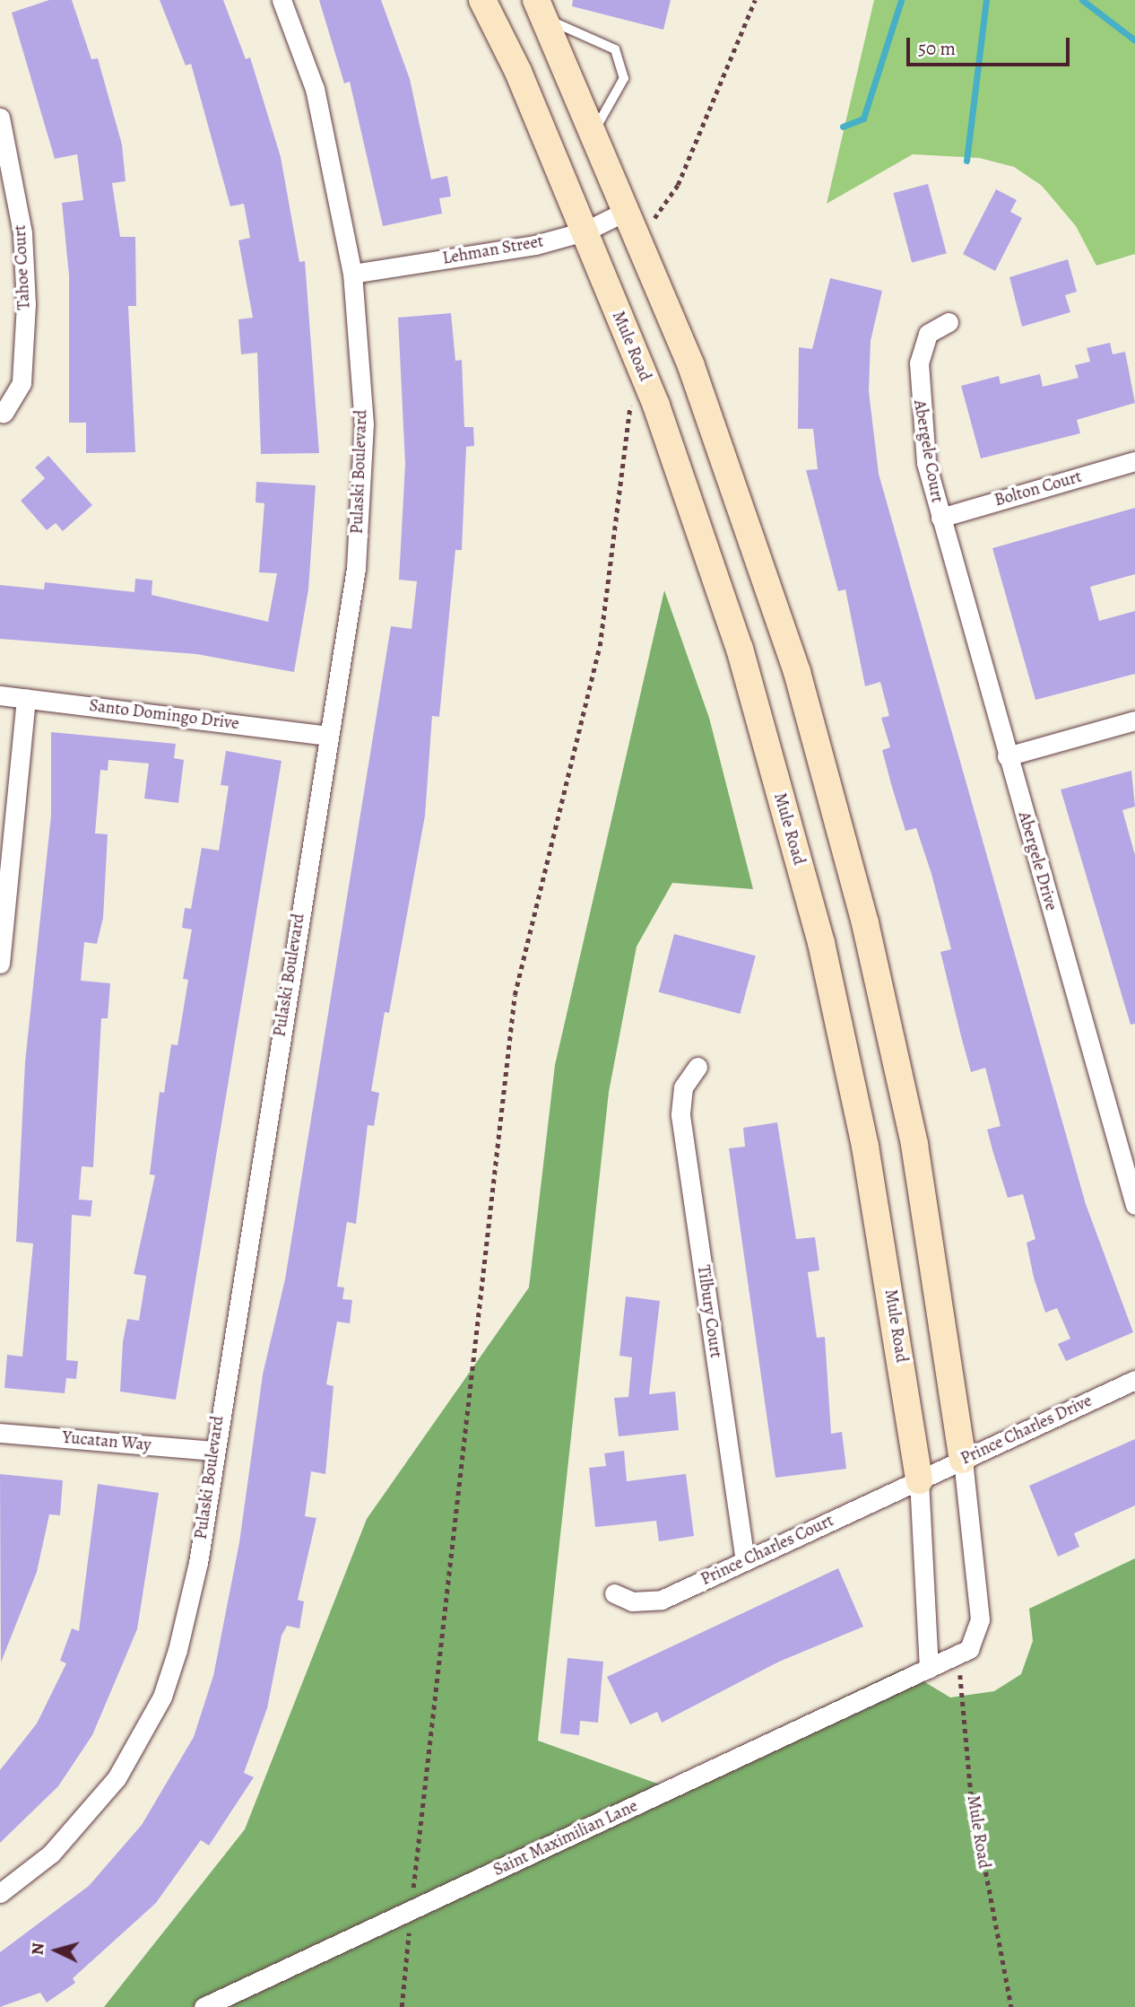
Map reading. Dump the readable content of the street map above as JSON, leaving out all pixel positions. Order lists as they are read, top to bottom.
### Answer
{
  "streets": {
    "main road": ["Mule Road"],
    "street": [
      "Lehman Street",
      "Tahoe Court",
      "Abergele Court",
      "Pulaski Boulevard",
      "Bolton Court",
      "Santo Domingo Drive",
      "Abergele Drive",
      "Tilbury Court",
      "Prince Charles Drive",
      "Yucatan Way",
      "Prince Charles Court",
      "Saint Maximilian Lane"
    ]
  },
  "crossings": [
    ["Lehman Street", "Mule Road"],
    ["Lehman Street", "Pulaski Boulevard"],
    ["Mule Road", "Prince Charles Drive"],
    ["Mule Road", "Prince Charles Court"],
    ["Mule Road", "Saint Maximilian Lane"],
    ["Abergele Court", "Bolton Court"],
    ["Abergele Court", "Abergele Drive"],
    ["Pulaski Boulevard", "Santo Domingo Drive"],
    ["Pulaski Boulevard", "Yucatan Way"],
    ["Bolton Court", "Abergele Drive"],
    ["Tilbury Court", "Prince Charles Court"],
    ["Prince Charles Drive", "Prince Charles Court"]
  ],
  "scale_bar": "50 m",
  "north": "left"
}
